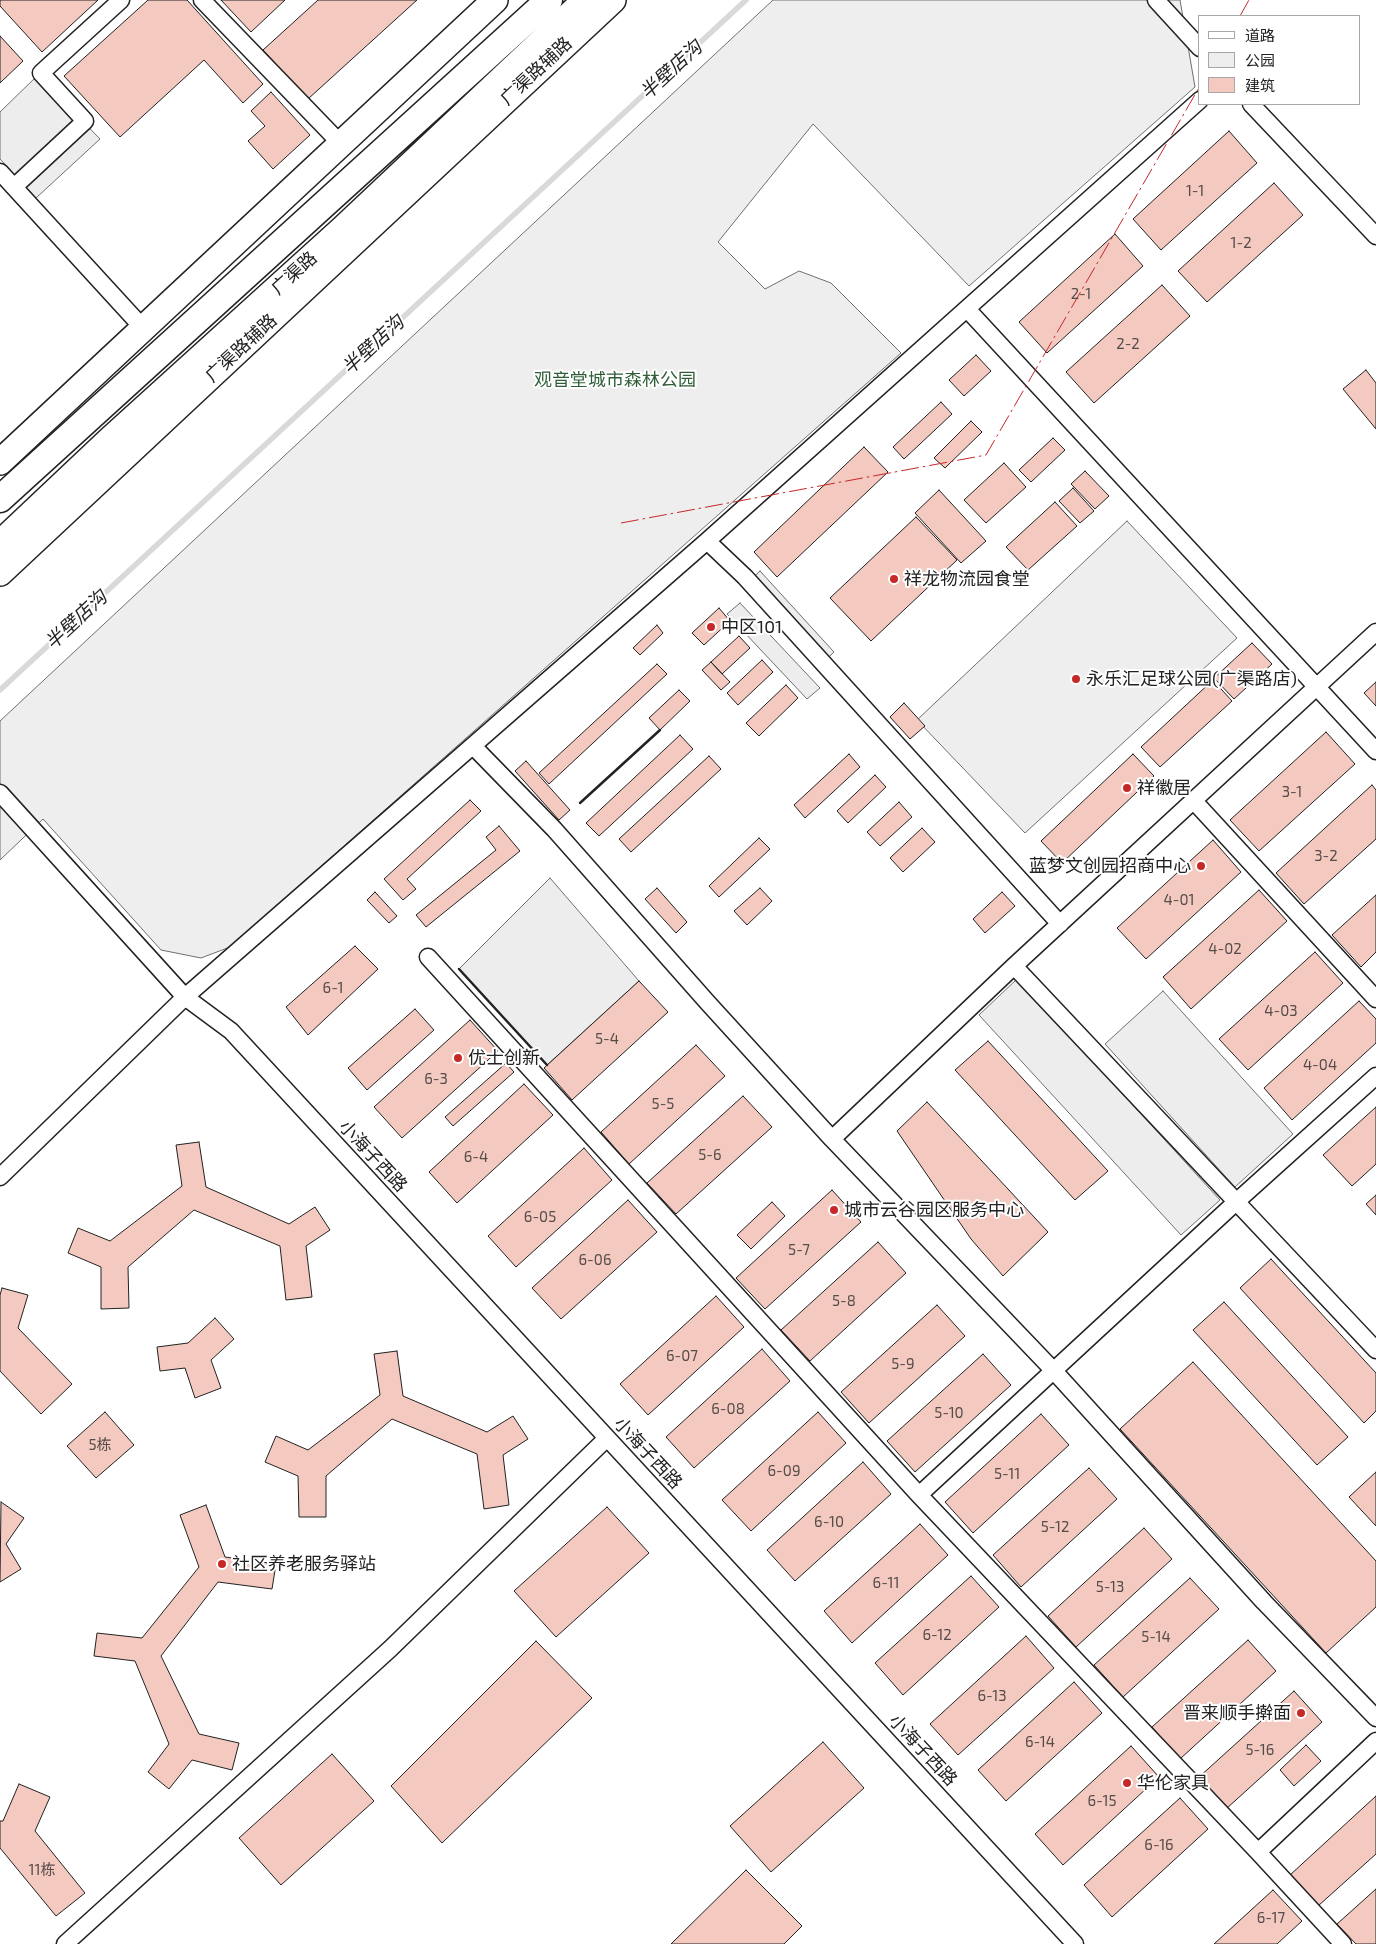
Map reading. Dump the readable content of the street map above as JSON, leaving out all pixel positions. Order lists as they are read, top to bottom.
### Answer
{
  "streets": {
    "highway": ["广渠路"],
    "main road": ["广渠路辅路"],
    "street": ["小海子西路"]
  },
  "water": ["半壁店沟"],
  "parks": ["观音堂城市森林公园"],
  "places": [
    "祥龙物流园食堂",
    "中区101",
    "永乐汇足球公园(广渠路店)",
    "祥徽居",
    "蓝梦文创园招商中心",
    "优士创新",
    "城市云谷园区服务中心",
    "社区养老服务驿站",
    "晋来顺手擀面",
    "华伦家具"
  ],
  "house_numbers": [
    "1-1",
    "1-2",
    "2-1",
    "2-2",
    "3-1",
    "3-2",
    "4-01",
    "4-02",
    "6-1",
    "4-03",
    "5-4",
    "4-04",
    "6-3",
    "5-5",
    "5-6",
    "6-4",
    "6-05",
    "5-7",
    "6-06",
    "5-8",
    "6-07",
    "5-9",
    "6-08",
    "5-10",
    "5栋",
    "6-09",
    "5-11",
    "6-10",
    "5-12",
    "6-11",
    "5-13",
    "6-12",
    "5-14",
    "6-13",
    "6-14",
    "5-16",
    "6-15",
    "6-16",
    "11栋",
    "6-17"
  ],
  "legend": ["道路", "公园", "建筑"]
}
